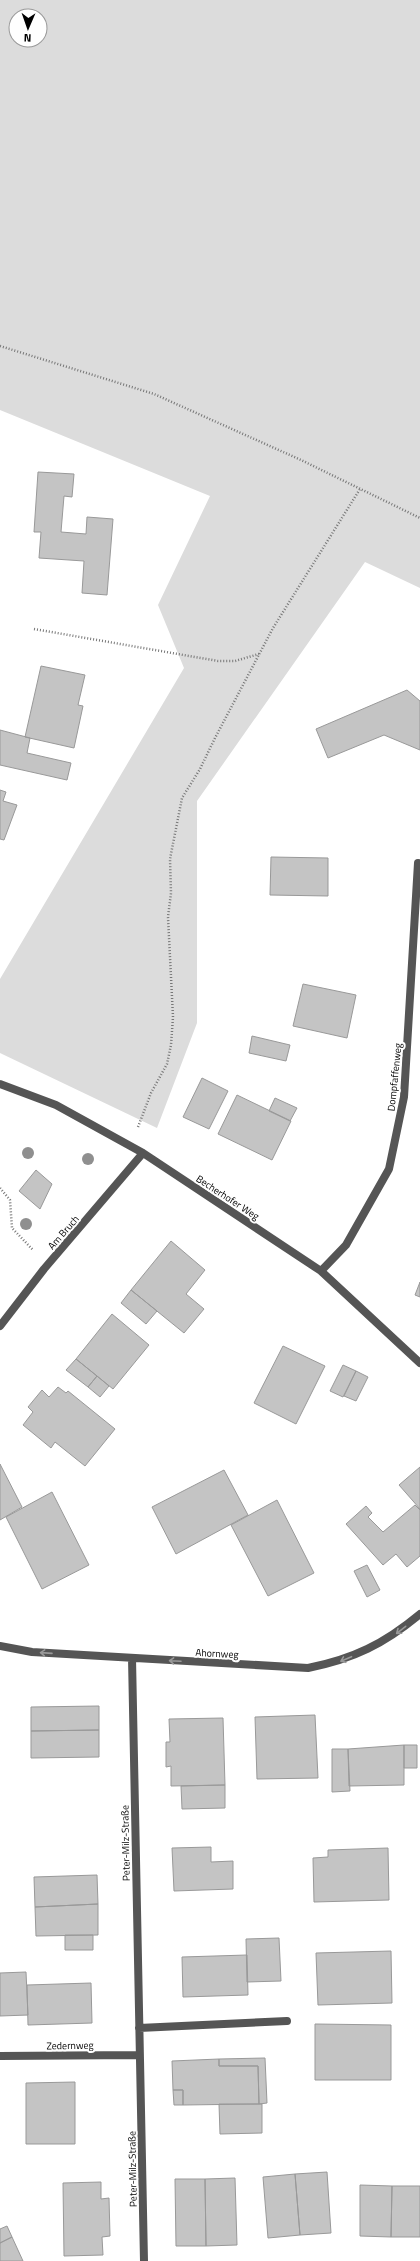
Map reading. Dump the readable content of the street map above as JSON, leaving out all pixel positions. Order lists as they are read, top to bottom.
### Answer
{
  "streets": {
    "street": [
      "Dompfaffenweg",
      "Becherhofer Weg",
      "Am Bruch",
      "Ahornweg",
      "Peter-Milz-Straße",
      "Zedernweg"
    ]
  },
  "crossings": [
    ["Dompfaffenweg", "Becherhofer Weg"],
    ["Becherhofer Weg", "Am Bruch"],
    ["Ahornweg", "Peter-Milz-Straße"],
    ["Peter-Milz-Straße", "Zedernweg"]
  ],
  "one_way": ["Ahornweg"],
  "north": "bottom"
}
